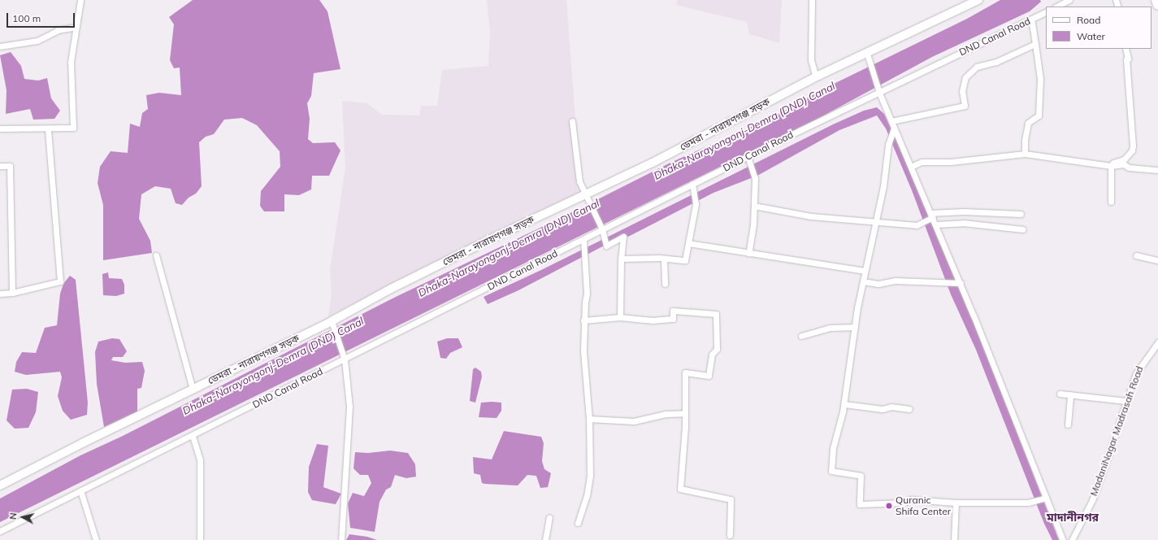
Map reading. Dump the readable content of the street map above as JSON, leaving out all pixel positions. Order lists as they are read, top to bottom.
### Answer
{
  "streets": {
    "main road": ["ডেমরা - নারায়ণগঞ্জ সড়ক"],
    "street": ["DND Canal Road", "MadaniNagar Madrasah Road"]
  },
  "districts": ["মাদানীনগর"],
  "water": ["Dhaka-Narayongonj-Demra (DND) Canal"],
  "places": ["Quranic Shifa Center"],
  "legend": ["Road", "Water"],
  "scale_bar": "100 m",
  "north": "left"
}
